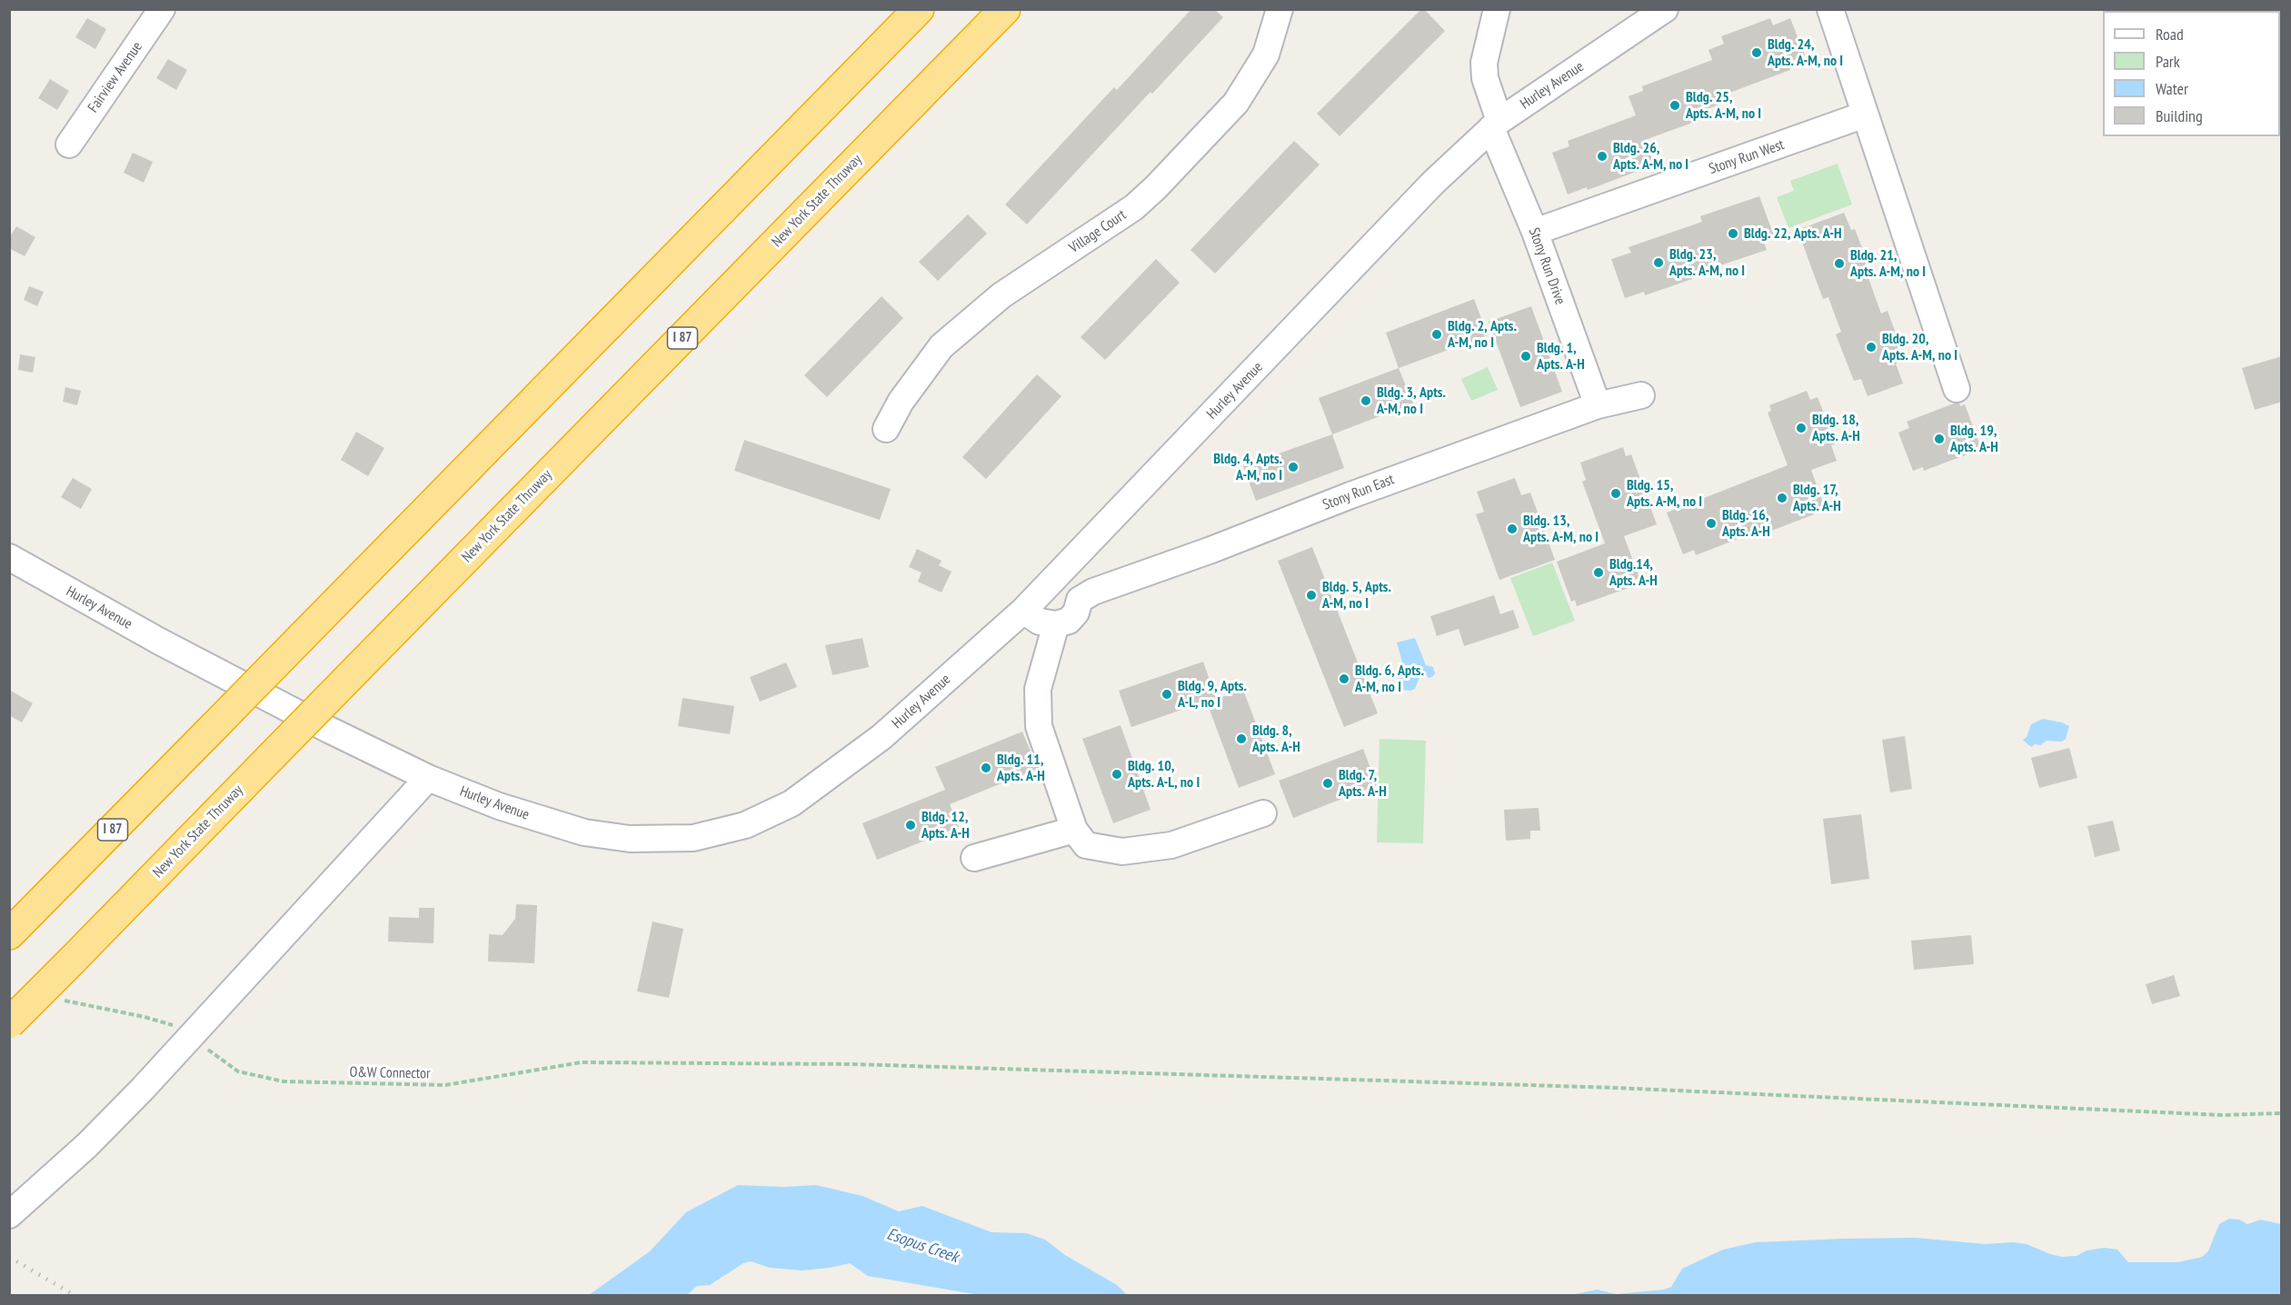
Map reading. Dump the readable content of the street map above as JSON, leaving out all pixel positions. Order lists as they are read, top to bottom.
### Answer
{
  "streets": {
    "highway": ["New York State Thruway", "I 87"],
    "street": [
      "Fairview Avenue",
      "Hurley Avenue",
      "Stony Run West",
      "Village Court",
      "Stony Run Drive",
      "Stony Run East"
    ],
    "path": ["O&W Connector"]
  },
  "crossings": [
    ["Hurley Avenue", "Stony Run Drive"],
    ["Stony Run West", "Stony Run Drive"],
    ["Stony Run Drive", "Stony Run East"]
  ],
  "water": ["Esopus Creek"],
  "places": [
    "Bldg. 24, Apts. A-M, no I",
    "Bldg. 25, Apts. A-M, no I",
    "Bldg. 26, Apts. A-M, no I",
    "Bldg. 22, Apts. A-H",
    "Bldg. 23, Apts. A-M, no I",
    "Bldg. 21, Apts. A-M, no I",
    "Bldg. 2, Apts. A-M, no I",
    "Bldg. 20, Apts. A-M, no I",
    "Bldg. 1, Apts. A-H",
    "Bldg. 3, Apts. A-M, no I",
    "Bldg. 18, Apts. A-H",
    "Bldg. 19, Apts. A-H",
    "Bldg. 4, Apts. A-M, no I",
    "Bldg. 15, Apts. A-M, no I",
    "Bldg. 17, Apts. A-H",
    "Bldg. 16, Apts. A-H",
    "Bldg. 13, Apts. A-M, no I",
    "Bldg.14, Apts. A-H",
    "Bldg. 5, Apts. A-M, no I",
    "Bldg. 6, Apts. A-M, no I",
    "Bldg. 9, Apts. A-L, no I",
    "Bldg. 8, Apts. A-H",
    "Bldg. 11, Apts. A-H",
    "Bldg. 10, Apts. A-L, no I",
    "Bldg. 7, Apts. A-H",
    "Bldg. 12, Apts. A-H"
  ],
  "legend": [
    "Road",
    "Park",
    "Water",
    "Building"
  ]
}
